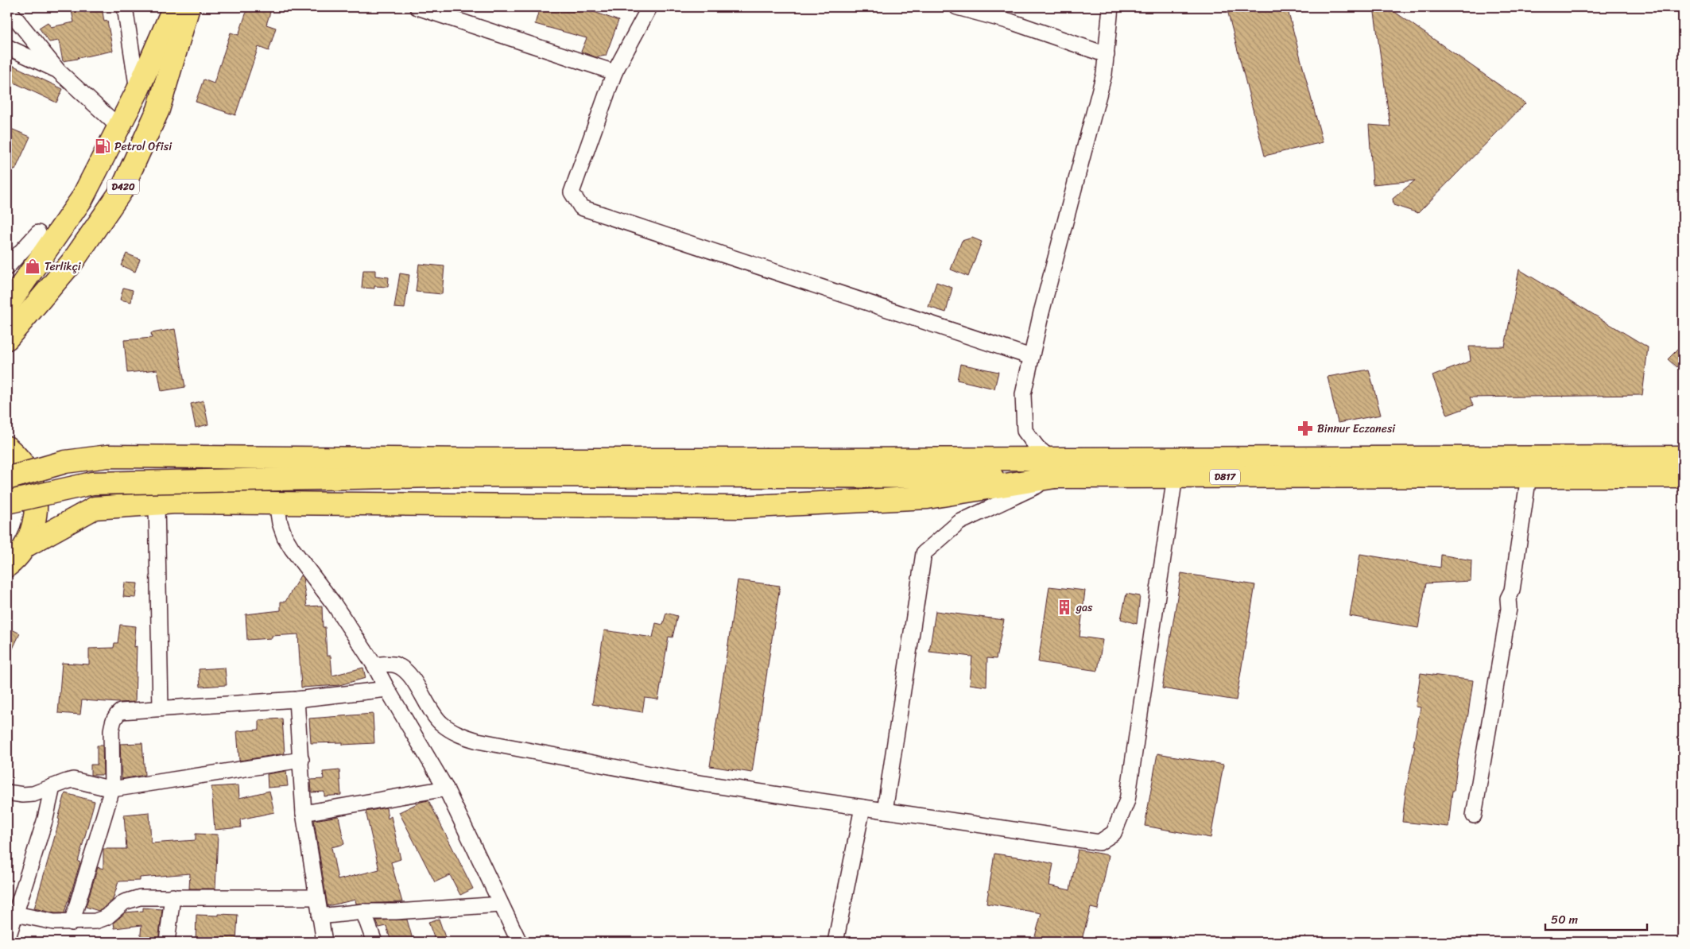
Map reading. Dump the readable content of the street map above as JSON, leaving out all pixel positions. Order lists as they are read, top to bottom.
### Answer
{
  "streets": {
    "main road": ["D420", "D817"]
  },
  "places": {
    "fuel station": ["Petrol Ofisi"],
    "shop": ["Terlikçi"],
    "pharmacy": ["Binnur Eczanesi"],
    "building": ["gas"]
  },
  "scale_bar": "50 m"
}
